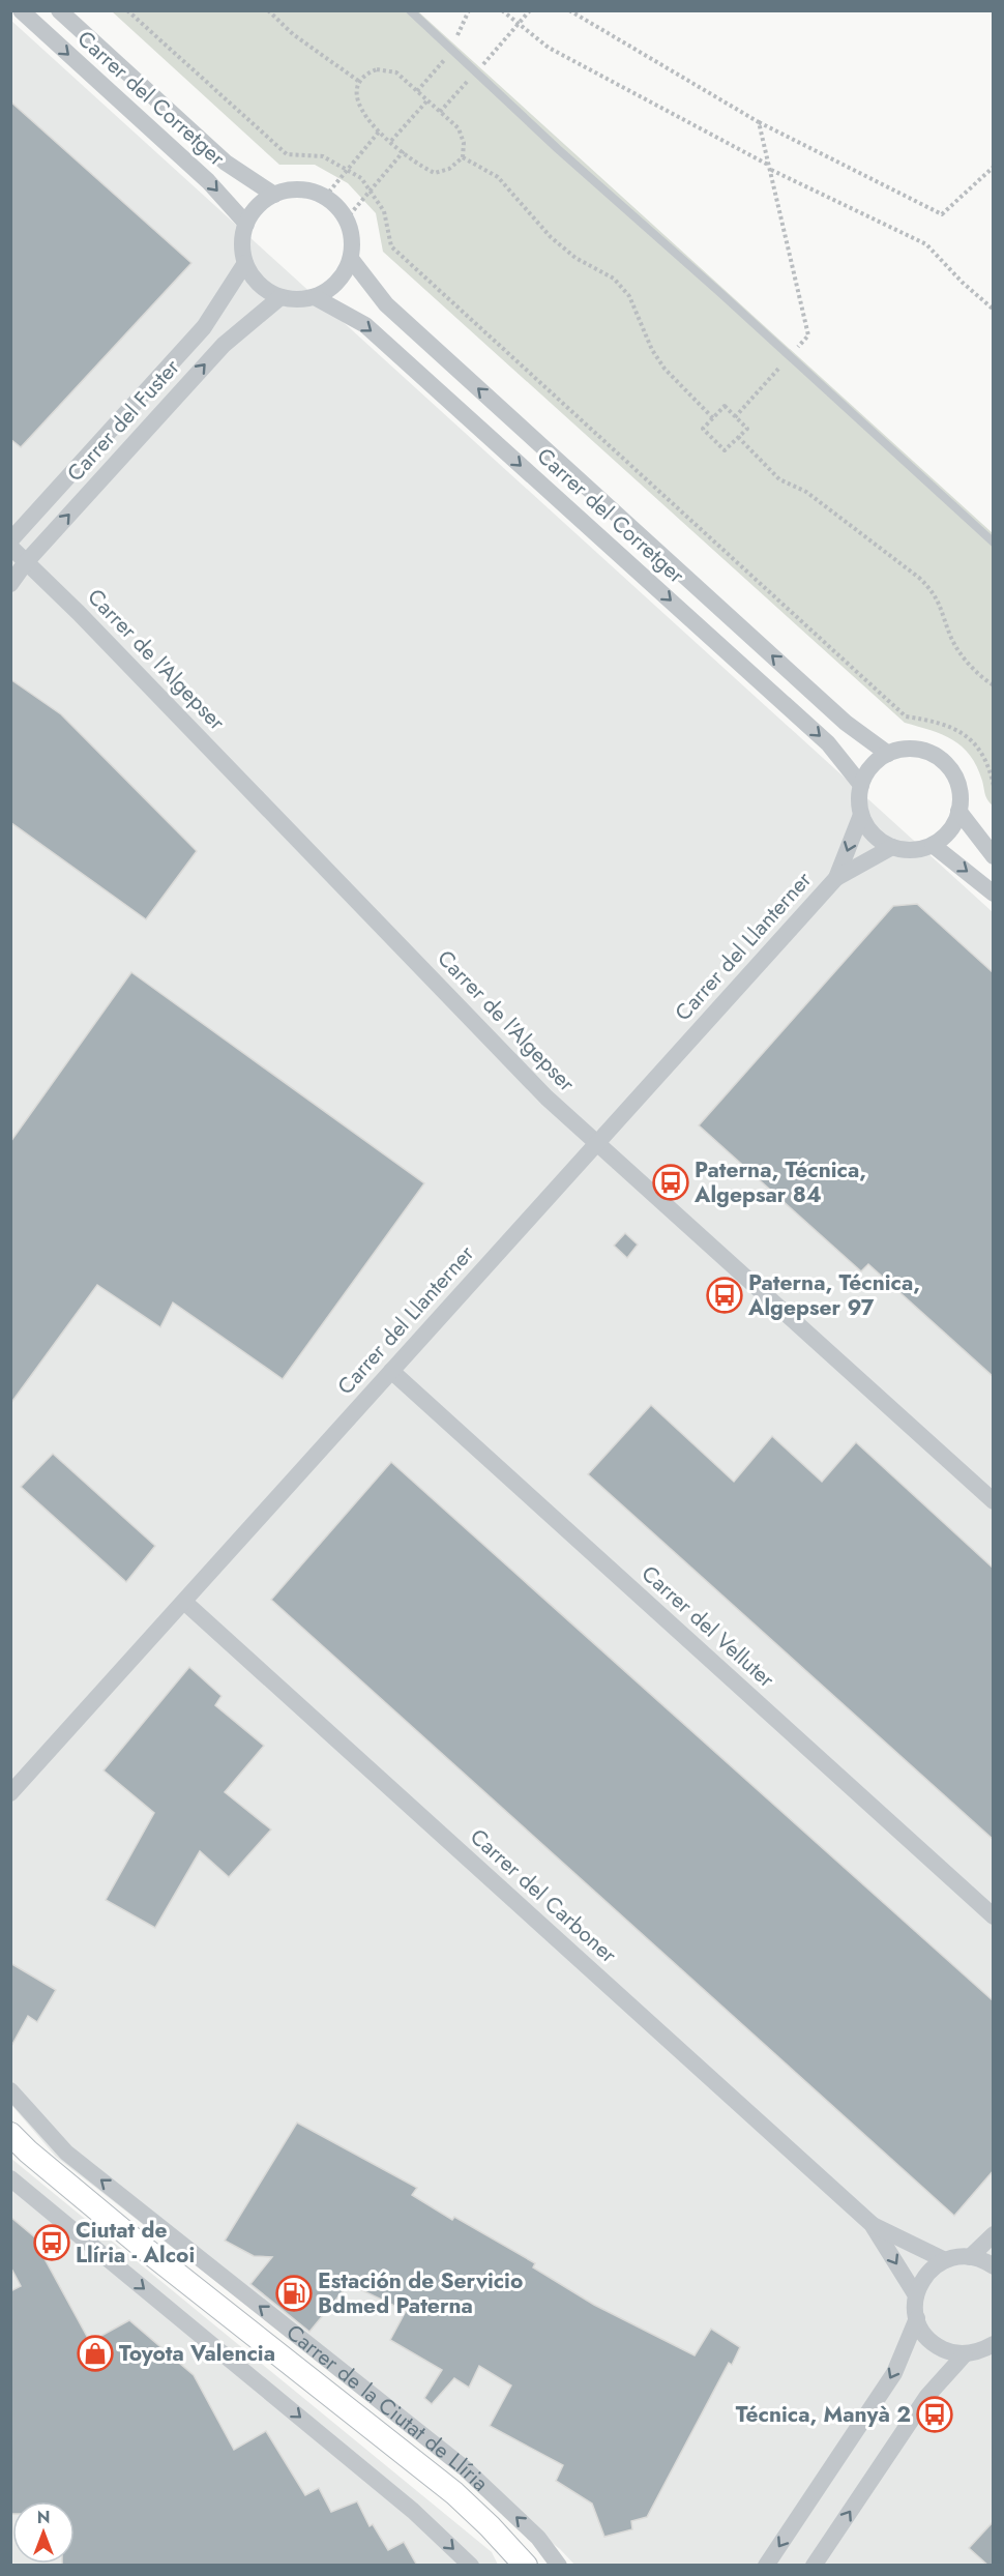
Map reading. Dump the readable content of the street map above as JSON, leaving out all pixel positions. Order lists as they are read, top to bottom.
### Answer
{
  "streets": {
    "street": [
      "Carrer del Corretger",
      "Carrer del Fuster",
      "Carrer de l'Algepser",
      "Carrer del Llanterner",
      "Carrer del Velluter",
      "Carrer del Carboner",
      "Carrer de la Ciutat de Llíria"
    ]
  },
  "crossings": [
    ["Carrer del Corretger", "Carrer del Fuster"],
    ["Carrer del Corretger", "Carrer del Llanterner"],
    ["Carrer del Fuster", "Carrer de l'Algepser"],
    ["Carrer de l'Algepser", "Carrer del Llanterner"],
    ["Carrer del Llanterner", "Carrer del Velluter"],
    ["Carrer del Llanterner", "Carrer del Carboner"]
  ],
  "places": {
    "bus stop": [
      "Paterna, Técnica, Algepsar 84",
      "Paterna, Técnica, Algepser 97",
      "Ciutat de Llíria - Alcoi",
      "Técnica, Manyà 2"
    ],
    "fuel station": ["Estación de Servicio Bdmed Paterna"],
    "shop": ["Toyota Valencia"]
  },
  "north": "top"
}
